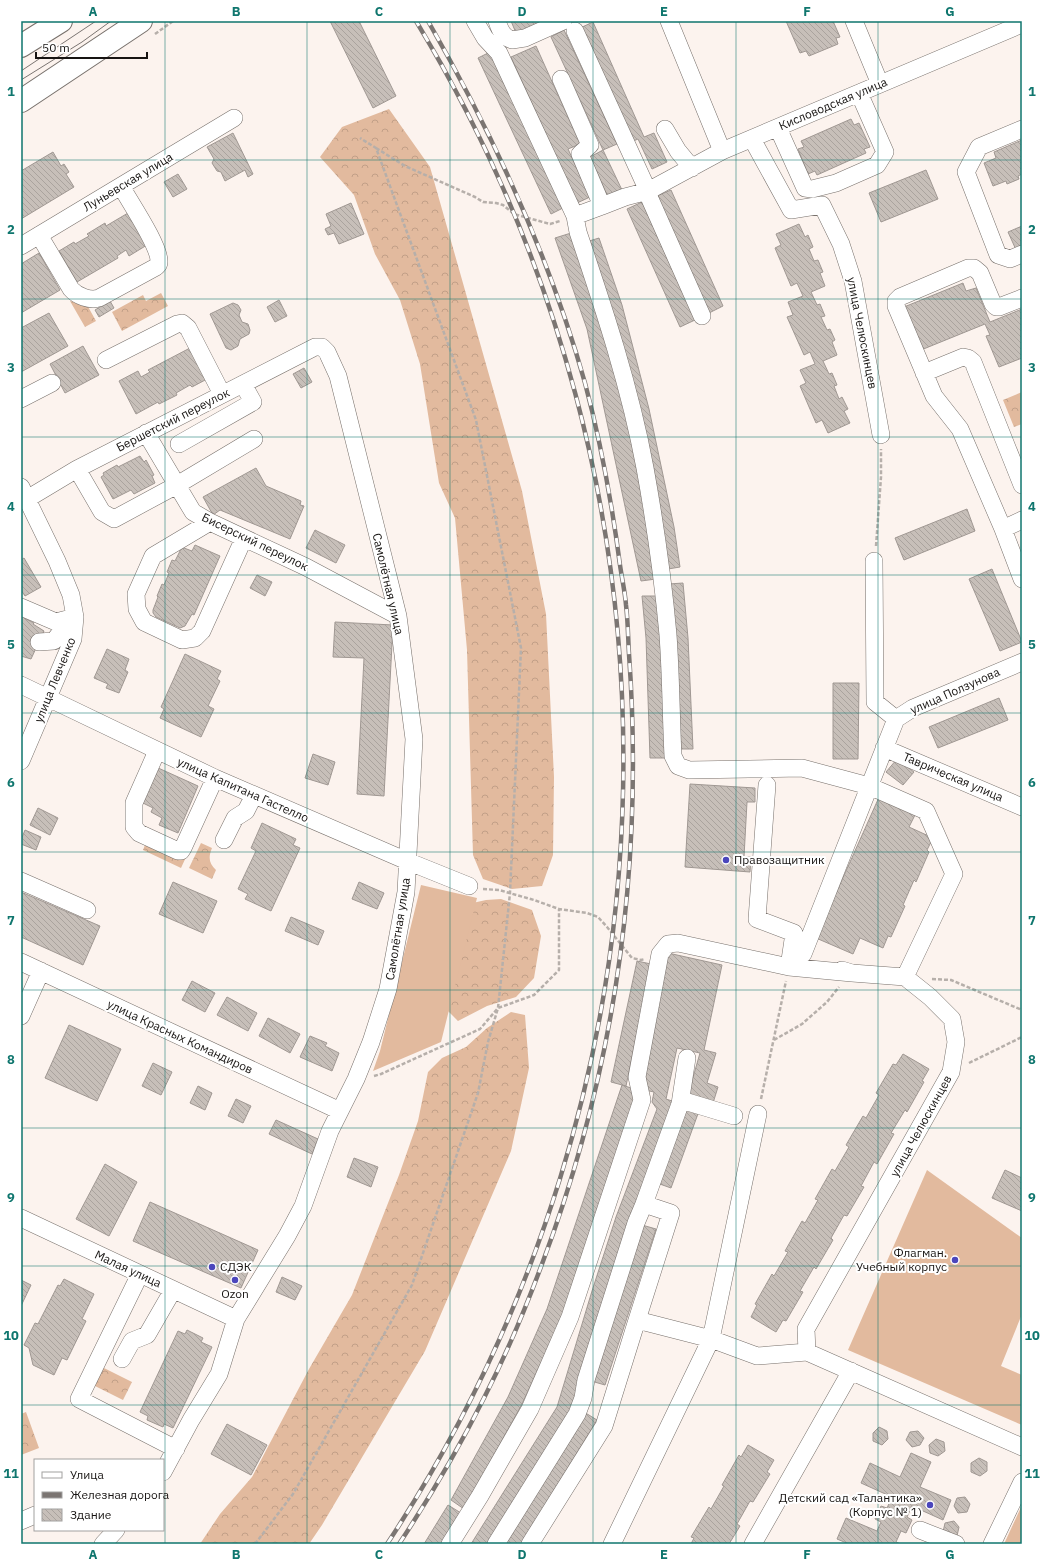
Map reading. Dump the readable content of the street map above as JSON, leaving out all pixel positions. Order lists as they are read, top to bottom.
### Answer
{
  "streets": {
    "street": [
      "Кисловодская улица",
      "Луньевская улица",
      "улица Челюскинцев",
      "Бершетский переулок",
      "Бисерский переулок",
      "Самолётная улица",
      "улица Левченко",
      "улица Ползунова",
      "Таврическая улица",
      "улица Капитана Гастелло",
      "улица Красных Командиров",
      "Малая улица"
    ]
  },
  "crossings": [
    ["Кисловодская улица", "улица Челюскинцев"],
    ["Бершетский переулок", "Бисерский переулок"],
    ["Бершетский переулок", "Самолётная улица"],
    ["Бершетский переулок", "улица Левченко"],
    ["Бисерский переулок", "Самолётная улица"],
    ["Самолётная улица", "улица Капитана Гастелло"],
    ["Самолётная улица", "улица Красных Командиров"],
    ["Самолётная улица", "Малая улица"],
    ["улица Левченко", "улица Капитана Гастелло"],
    ["улица Ползунова", "Таврическая улица"]
  ],
  "places": [
    "Правозащитник",
    "Флагман. Учебный корпус",
    "СДЭК",
    "Ozon",
    "Детский сад «Талантика» (Корпус № 1)"
  ],
  "legend": ["Улица", "Железная дорога", "Здание"],
  "scale_bar": "50 m",
  "grid": {
    "columns": [
      "A",
      "B",
      "C",
      "D",
      "E",
      "F",
      "G"
    ],
    "rows": [
      "1",
      "2",
      "3",
      "4",
      "5",
      "6",
      "7",
      "8",
      "9",
      "10",
      "11"
    ]
  }
}
